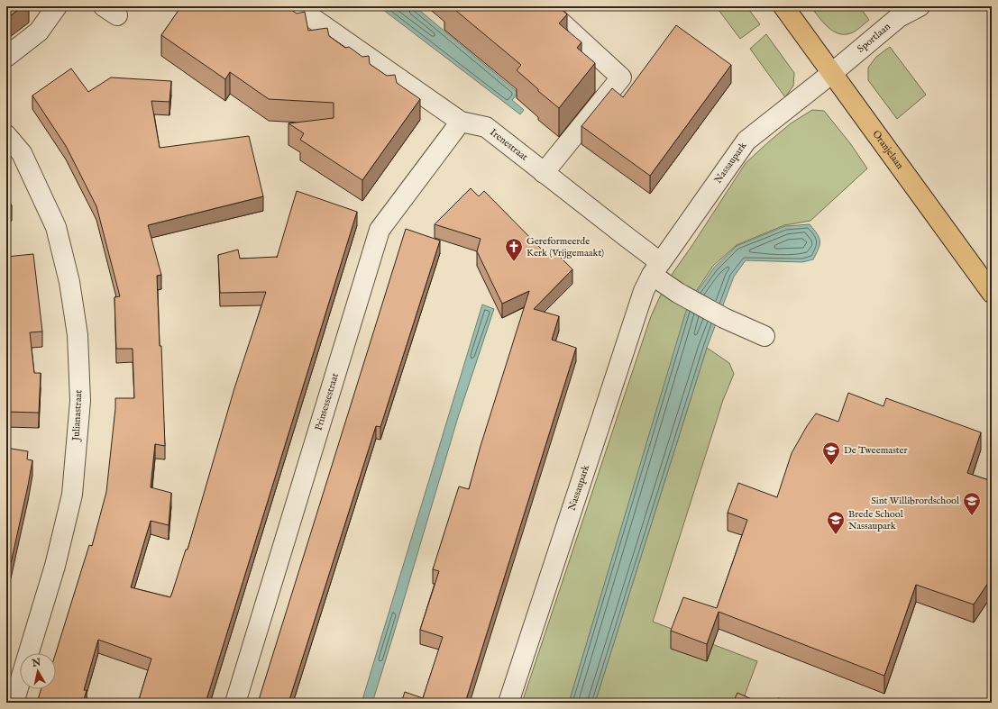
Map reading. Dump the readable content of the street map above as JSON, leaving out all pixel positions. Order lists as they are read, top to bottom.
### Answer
{
  "streets": {
    "main road": ["Oranjelaan"],
    "street": [
      "Sportlaan",
      "Irenestraat",
      "Nassaupark",
      "Prinsessestraat",
      "Julianastraat"
    ]
  },
  "crossings": [
    ["Sportlaan", "Oranjelaan"],
    ["Sportlaan", "Nassaupark"],
    ["Irenestraat", "Nassaupark"],
    ["Irenestraat", "Prinsessestraat"],
    ["Oranjelaan", "Nassaupark"]
  ],
  "places": {
    "church": ["Gereformeerde Kerk (Vrijgemaakt)"],
    "school or university": ["De Tweemaster", "Sint Willibrordschool", "Brede School Nassaupark"]
  },
  "north": "top"
}
